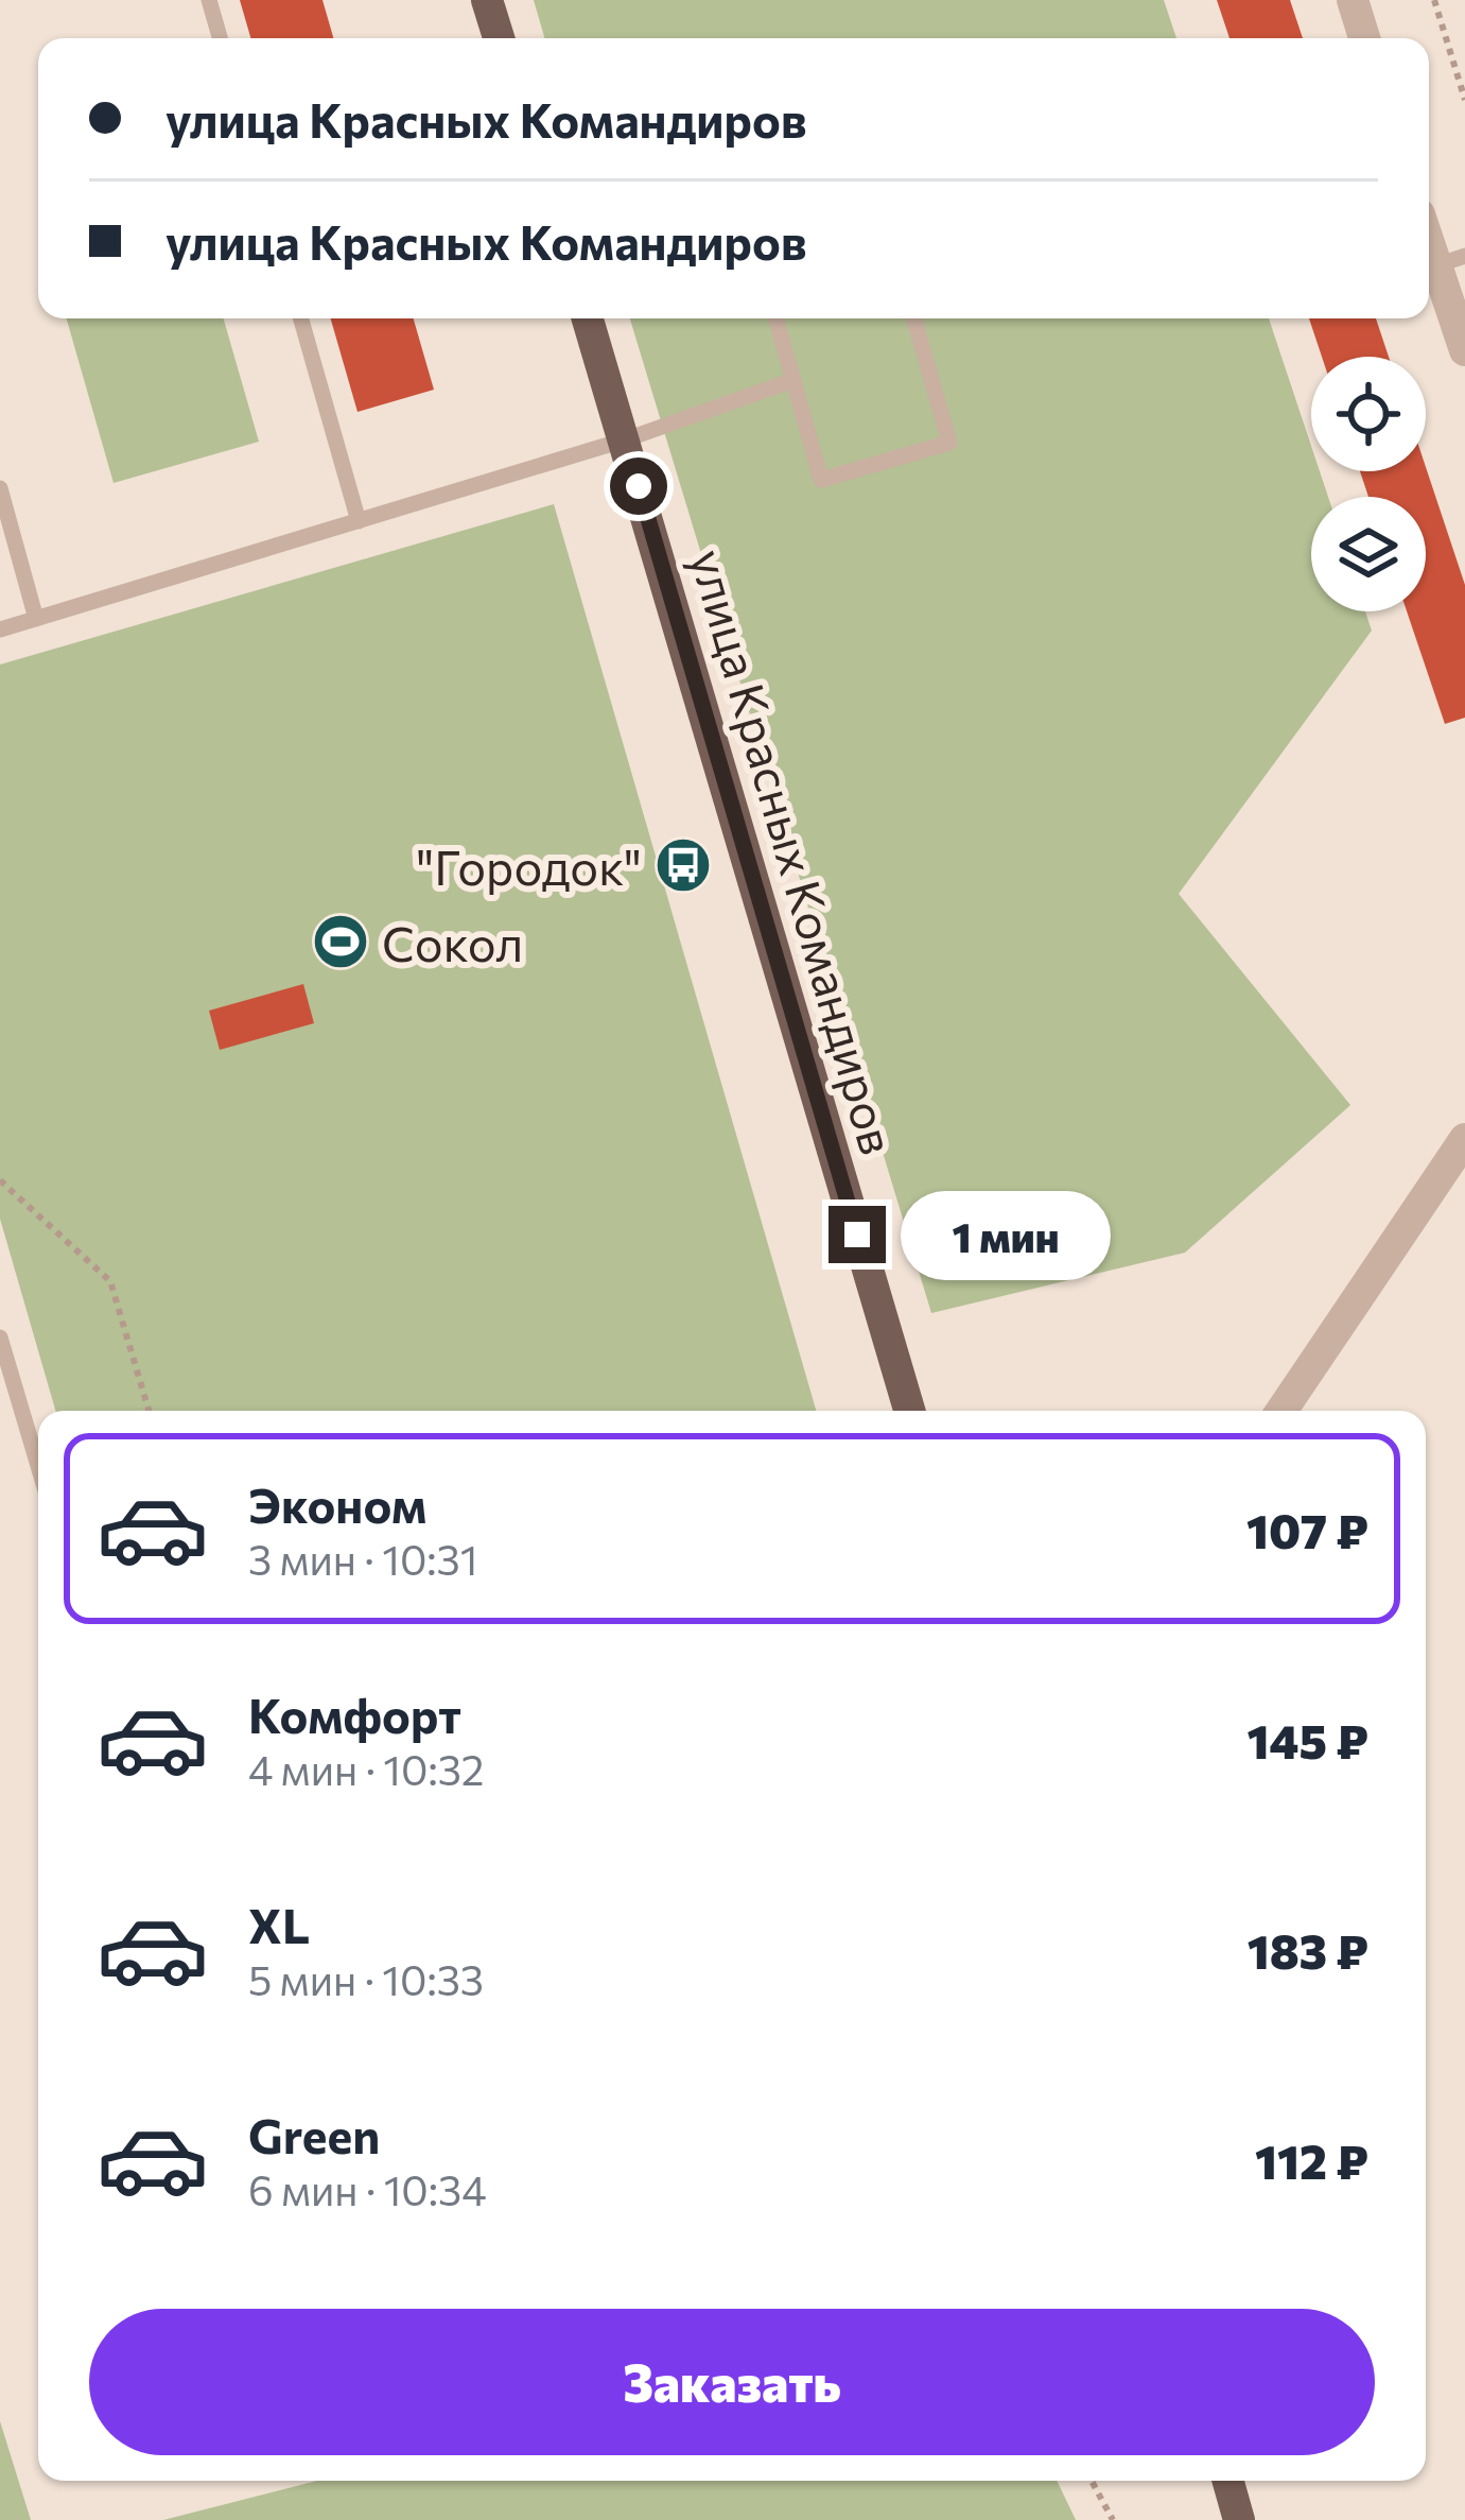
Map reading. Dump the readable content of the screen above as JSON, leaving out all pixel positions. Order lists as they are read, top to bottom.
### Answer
{
  "streets": {
    "main road": ["улица Красных Командиров"]
  },
  "places": {
    "bus stop": ["\"Городок\""],
    "sports": ["Сокол"]
  },
  "page": {
    "banner": ["улица Красных Командиров", "улица Красных Командиров"],
    "bubble": "1 мин",
    "list": [
      {
        "name": "Эконом",
        "note": "3 мин · 10:31",
        "value": "107 ₽"
      },
      {
        "name": "Комфорт",
        "note": "4 мин · 10:32",
        "value": "145 ₽"
      },
      {
        "name": "XL",
        "note": "5 мин · 10:33",
        "value": "183 ₽"
      },
      {
        "name": "Green",
        "note": "6 мин · 10:34",
        "value": "112 ₽"
      }
    ],
    "buttons": "Заказать"
  }
}
